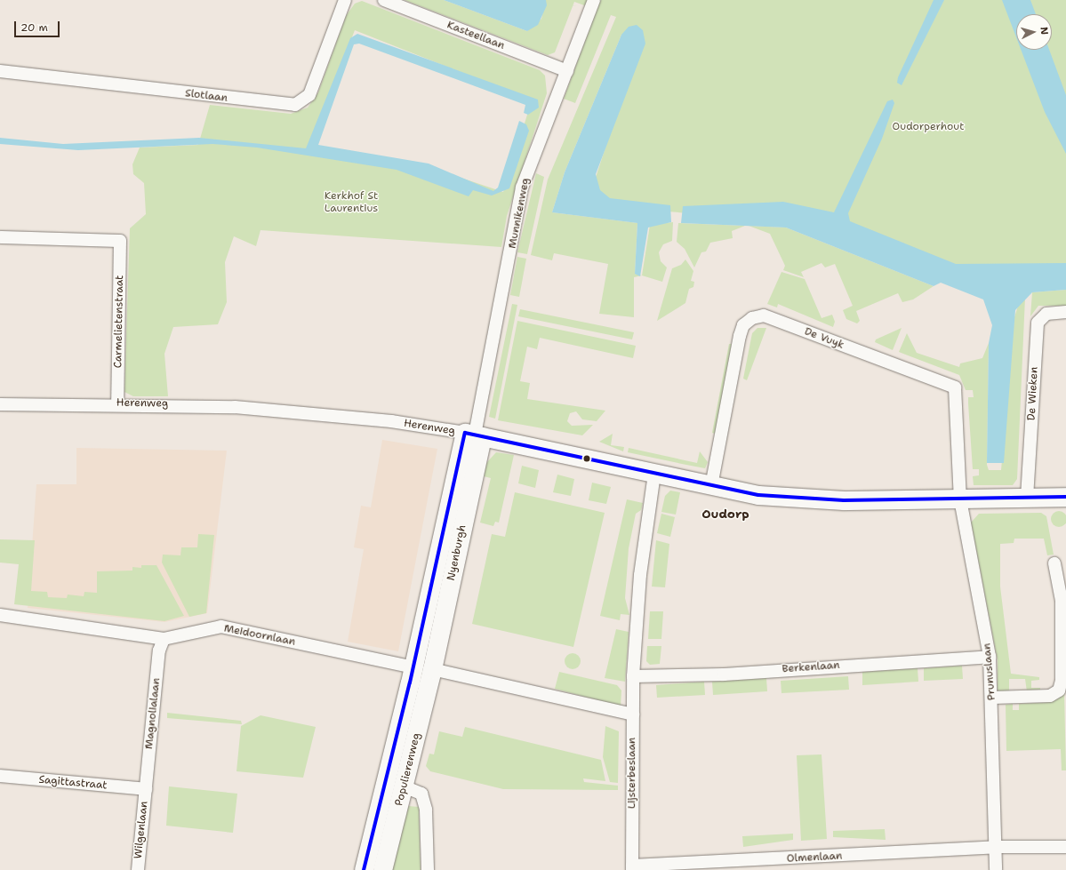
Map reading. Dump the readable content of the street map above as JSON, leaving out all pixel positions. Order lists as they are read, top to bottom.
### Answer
{
  "streets": {
    "street": [
      "Kasteellaan",
      "Slotlaan",
      "Munnikenweg",
      "Carmelietenstraat",
      "De Vuyk",
      "De Wieken",
      "Herenweg",
      "Nyenburgh",
      "Meidoornlaan",
      "Berkenlaan",
      "Prunuslaan",
      "Magnolialaan",
      "Populierenweg",
      "Lijsterbeslaan",
      "Sagittastraat",
      "Wilgenlaan",
      "Olmenlaan"
    ]
  },
  "crossings": [
    ["Kasteellaan", "Munnikenweg"],
    ["Munnikenweg", "Herenweg"],
    ["Munnikenweg", "Nyenburgh"],
    ["Carmelietenstraat", "Herenweg"],
    ["De Vuyk", "Herenweg"],
    ["De Vuyk", "Prunuslaan"],
    ["De Wieken", "Herenweg"],
    ["Herenweg", "Nyenburgh"],
    ["Herenweg", "Prunuslaan"],
    ["Nyenburgh", "Meidoornlaan"],
    ["Nyenburgh", "Populierenweg"],
    ["Meidoornlaan", "Magnolialaan"],
    ["Meidoornlaan", "Populierenweg"],
    ["Berkenlaan", "Prunuslaan"],
    ["Berkenlaan", "Lijsterbeslaan"],
    ["Prunuslaan", "Olmenlaan"],
    ["Magnolialaan", "Sagittastraat"],
    ["Magnolialaan", "Wilgenlaan"],
    ["Lijsterbeslaan", "Olmenlaan"],
    ["Sagittastraat", "Wilgenlaan"]
  ],
  "districts": ["Oudorp"],
  "parks": ["Oudorperhout", "Kerkhof St Laurentius"],
  "scale_bar": "20 m",
  "north": "right"
}
